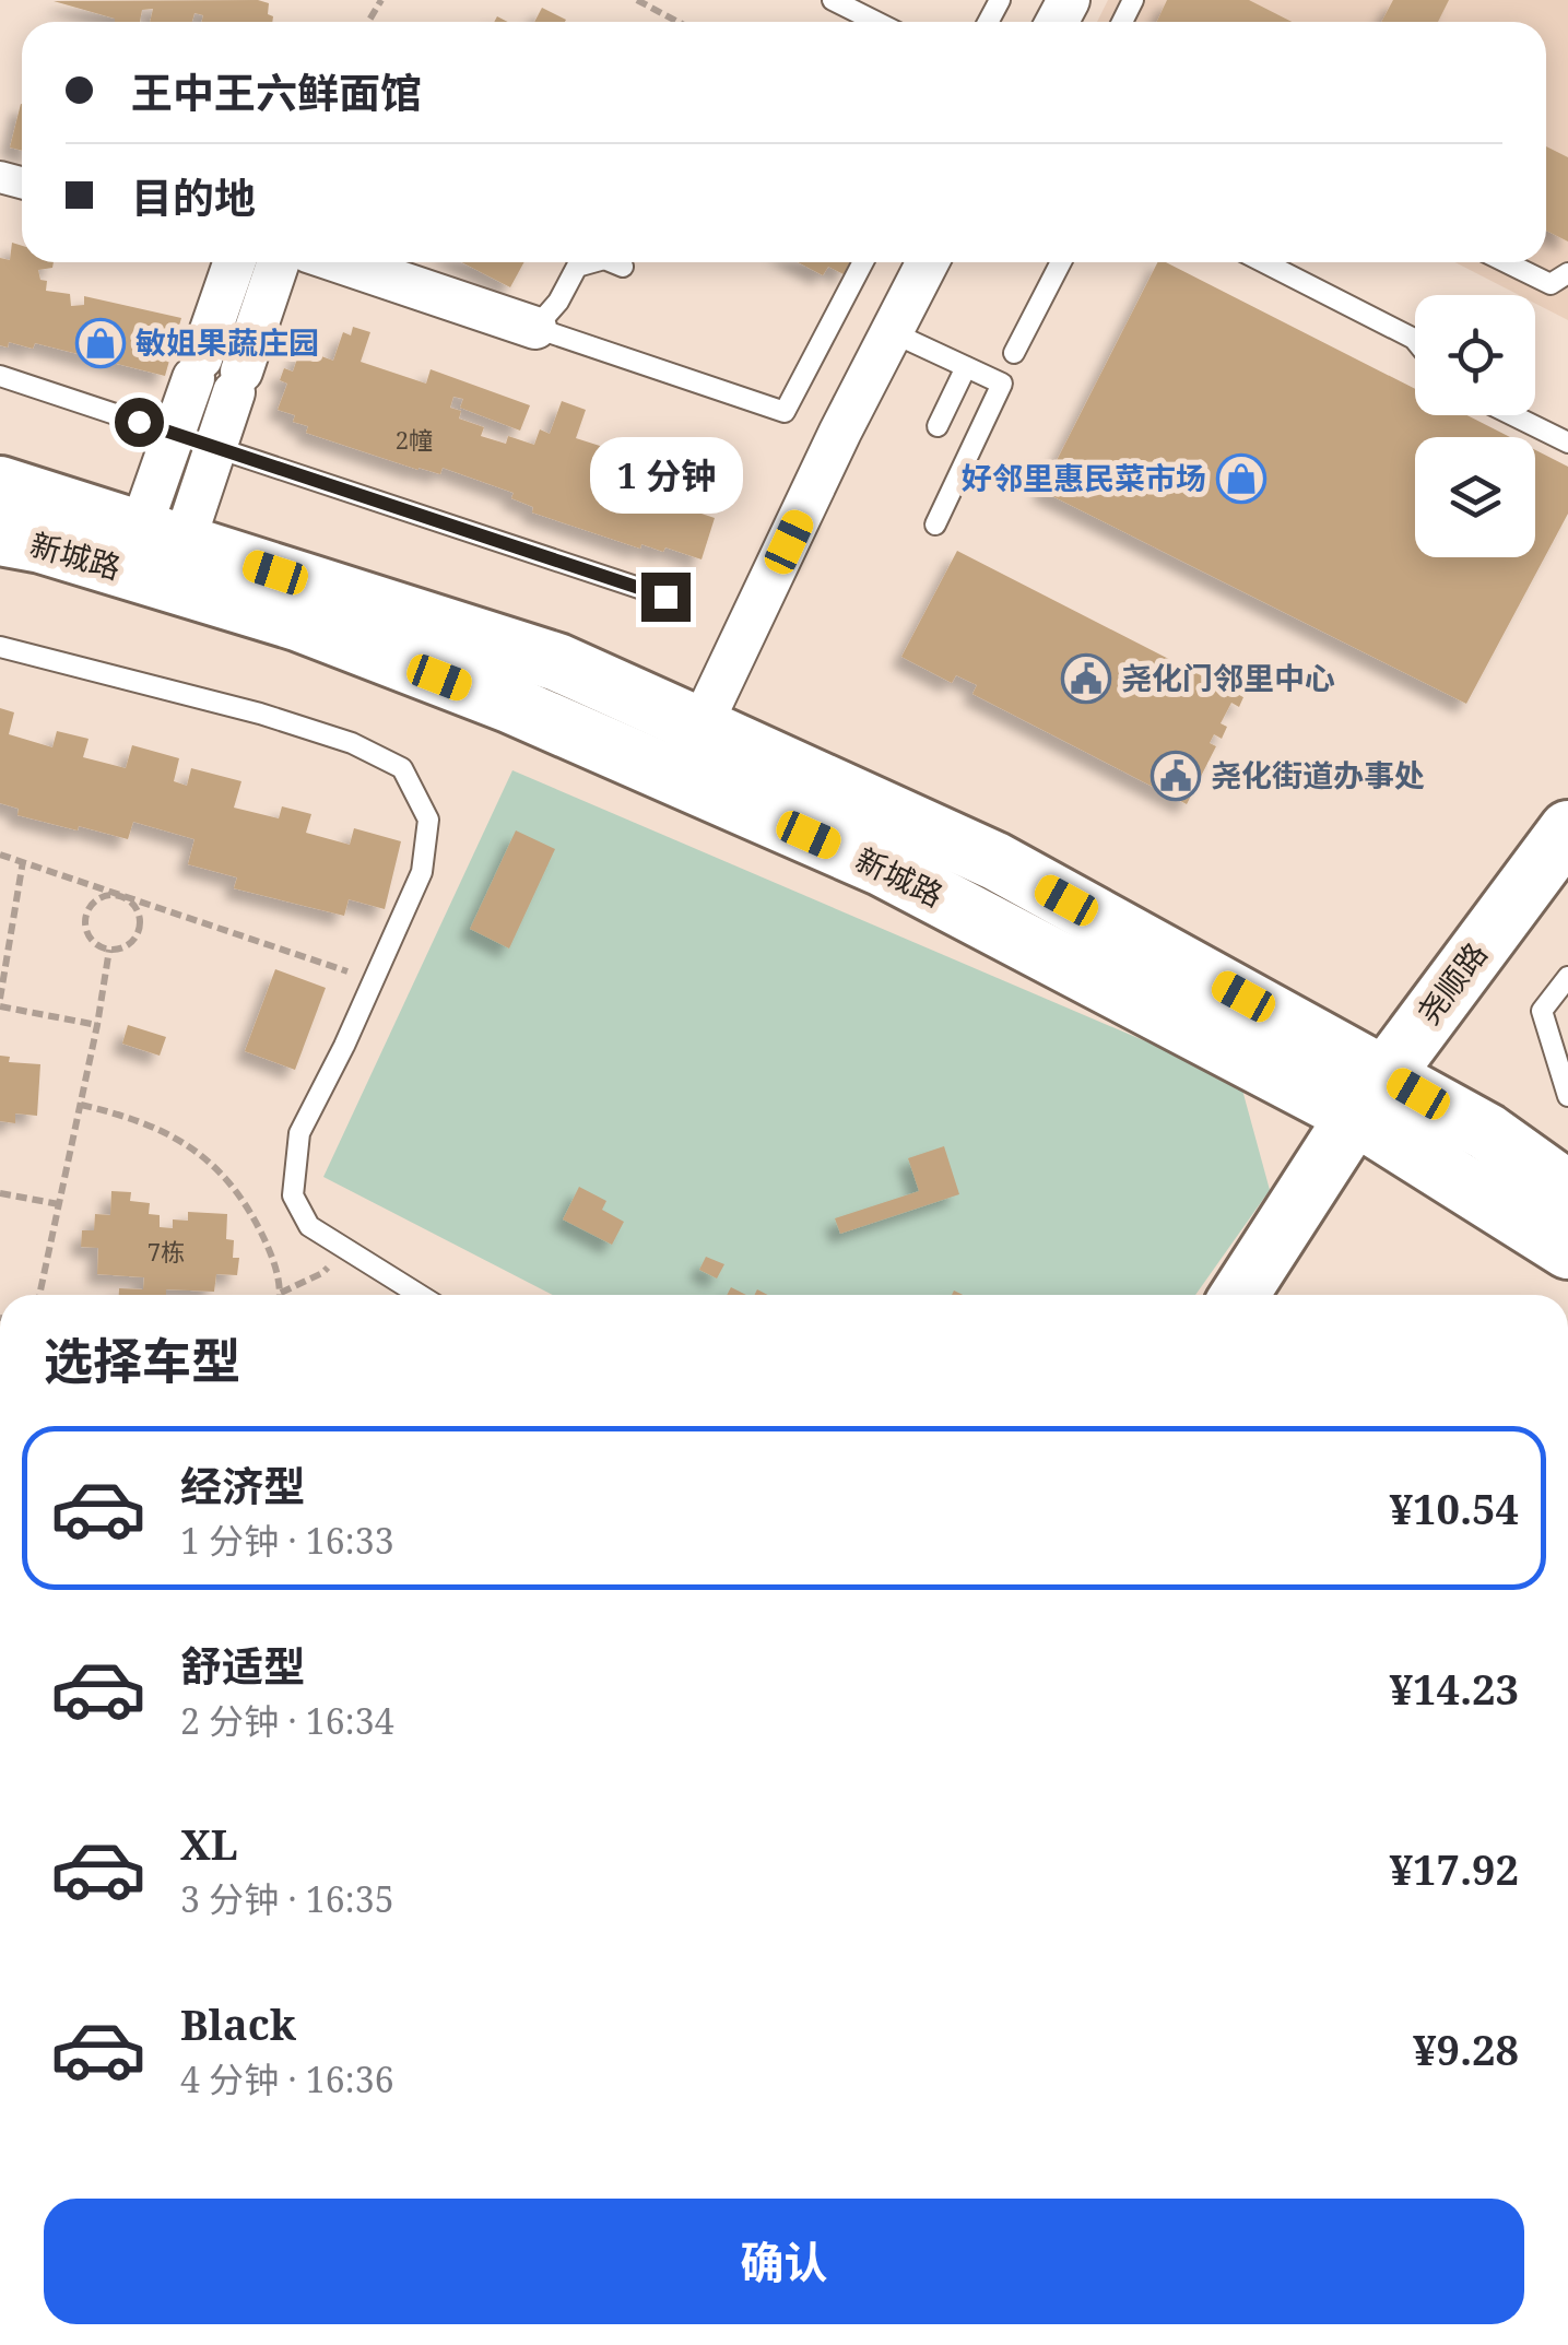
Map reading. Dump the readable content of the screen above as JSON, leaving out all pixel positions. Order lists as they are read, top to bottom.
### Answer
{
  "streets": {
    "main road": ["新城路", "尧顺路"]
  },
  "crossings": [
    ["新城路", "尧顺路"]
  ],
  "places": {
    "shop": ["敏姐果蔬庄园", "好邻里惠民菜市场"],
    "public building": ["尧化门邻里中心", "尧化街道办事处"]
  },
  "house_numbers": ["2幢", "7栋"],
  "page": {
    "banner": ["王中王六鲜面馆", "目的地"],
    "bubble": "1 分钟",
    "heading": "选择车型",
    "list": [
      {
        "name": "经济型",
        "note": "1 分钟 · 16:33",
        "value": "¥10.54"
      },
      {
        "name": "舒适型",
        "note": "2 分钟 · 16:34",
        "value": "¥14.23"
      },
      {
        "name": "XL",
        "note": "3 分钟 · 16:35",
        "value": "¥17.92"
      },
      {
        "name": "Black",
        "note": "4 分钟 · 16:36",
        "value": "¥9.28"
      }
    ],
    "buttons": "确认"
  }
}
